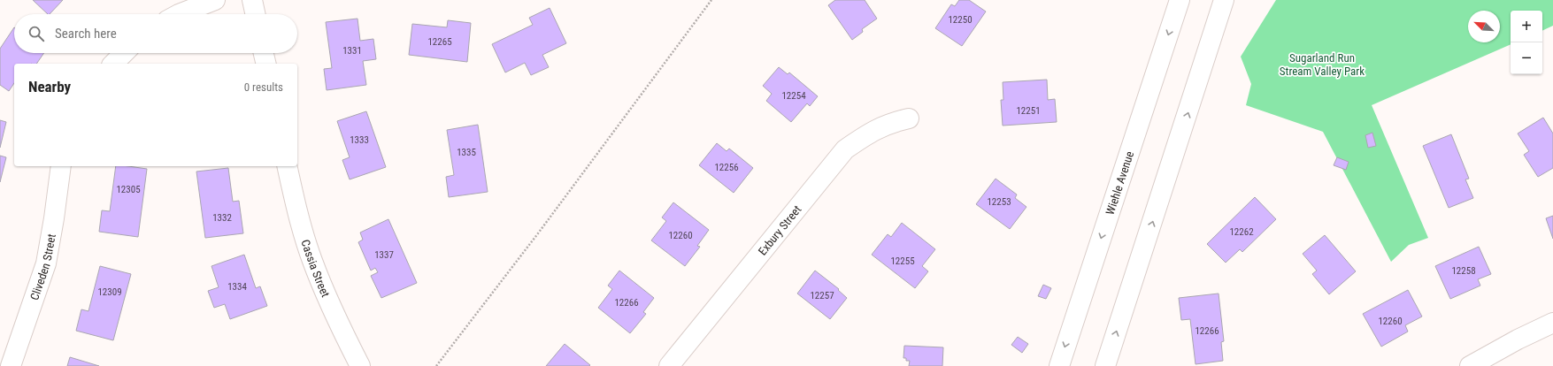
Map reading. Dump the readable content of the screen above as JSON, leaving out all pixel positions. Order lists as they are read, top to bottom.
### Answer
{
  "streets": {
    "street": [
      "Wiehle Avenue",
      "Exbury Street",
      "Cliveden Street",
      "Cassia Street"
    ]
  },
  "parks": ["Sugarland Run Stream Valley Park"],
  "house_numbers": [
    "12250",
    "12265",
    "1331",
    "12254",
    "12251",
    "1333",
    "1335",
    "12256",
    "12305",
    "12253",
    "1332",
    "12262",
    "12260",
    "1337",
    "12255",
    "12258",
    "1334",
    "12309",
    "12257",
    "12266",
    "12260",
    "12266"
  ],
  "north": "top left",
  "page": {
    "map_buttons": ["+", "−"],
    "search": "Search here",
    "heading": ["Nearby", "0 results"]
  }
}
